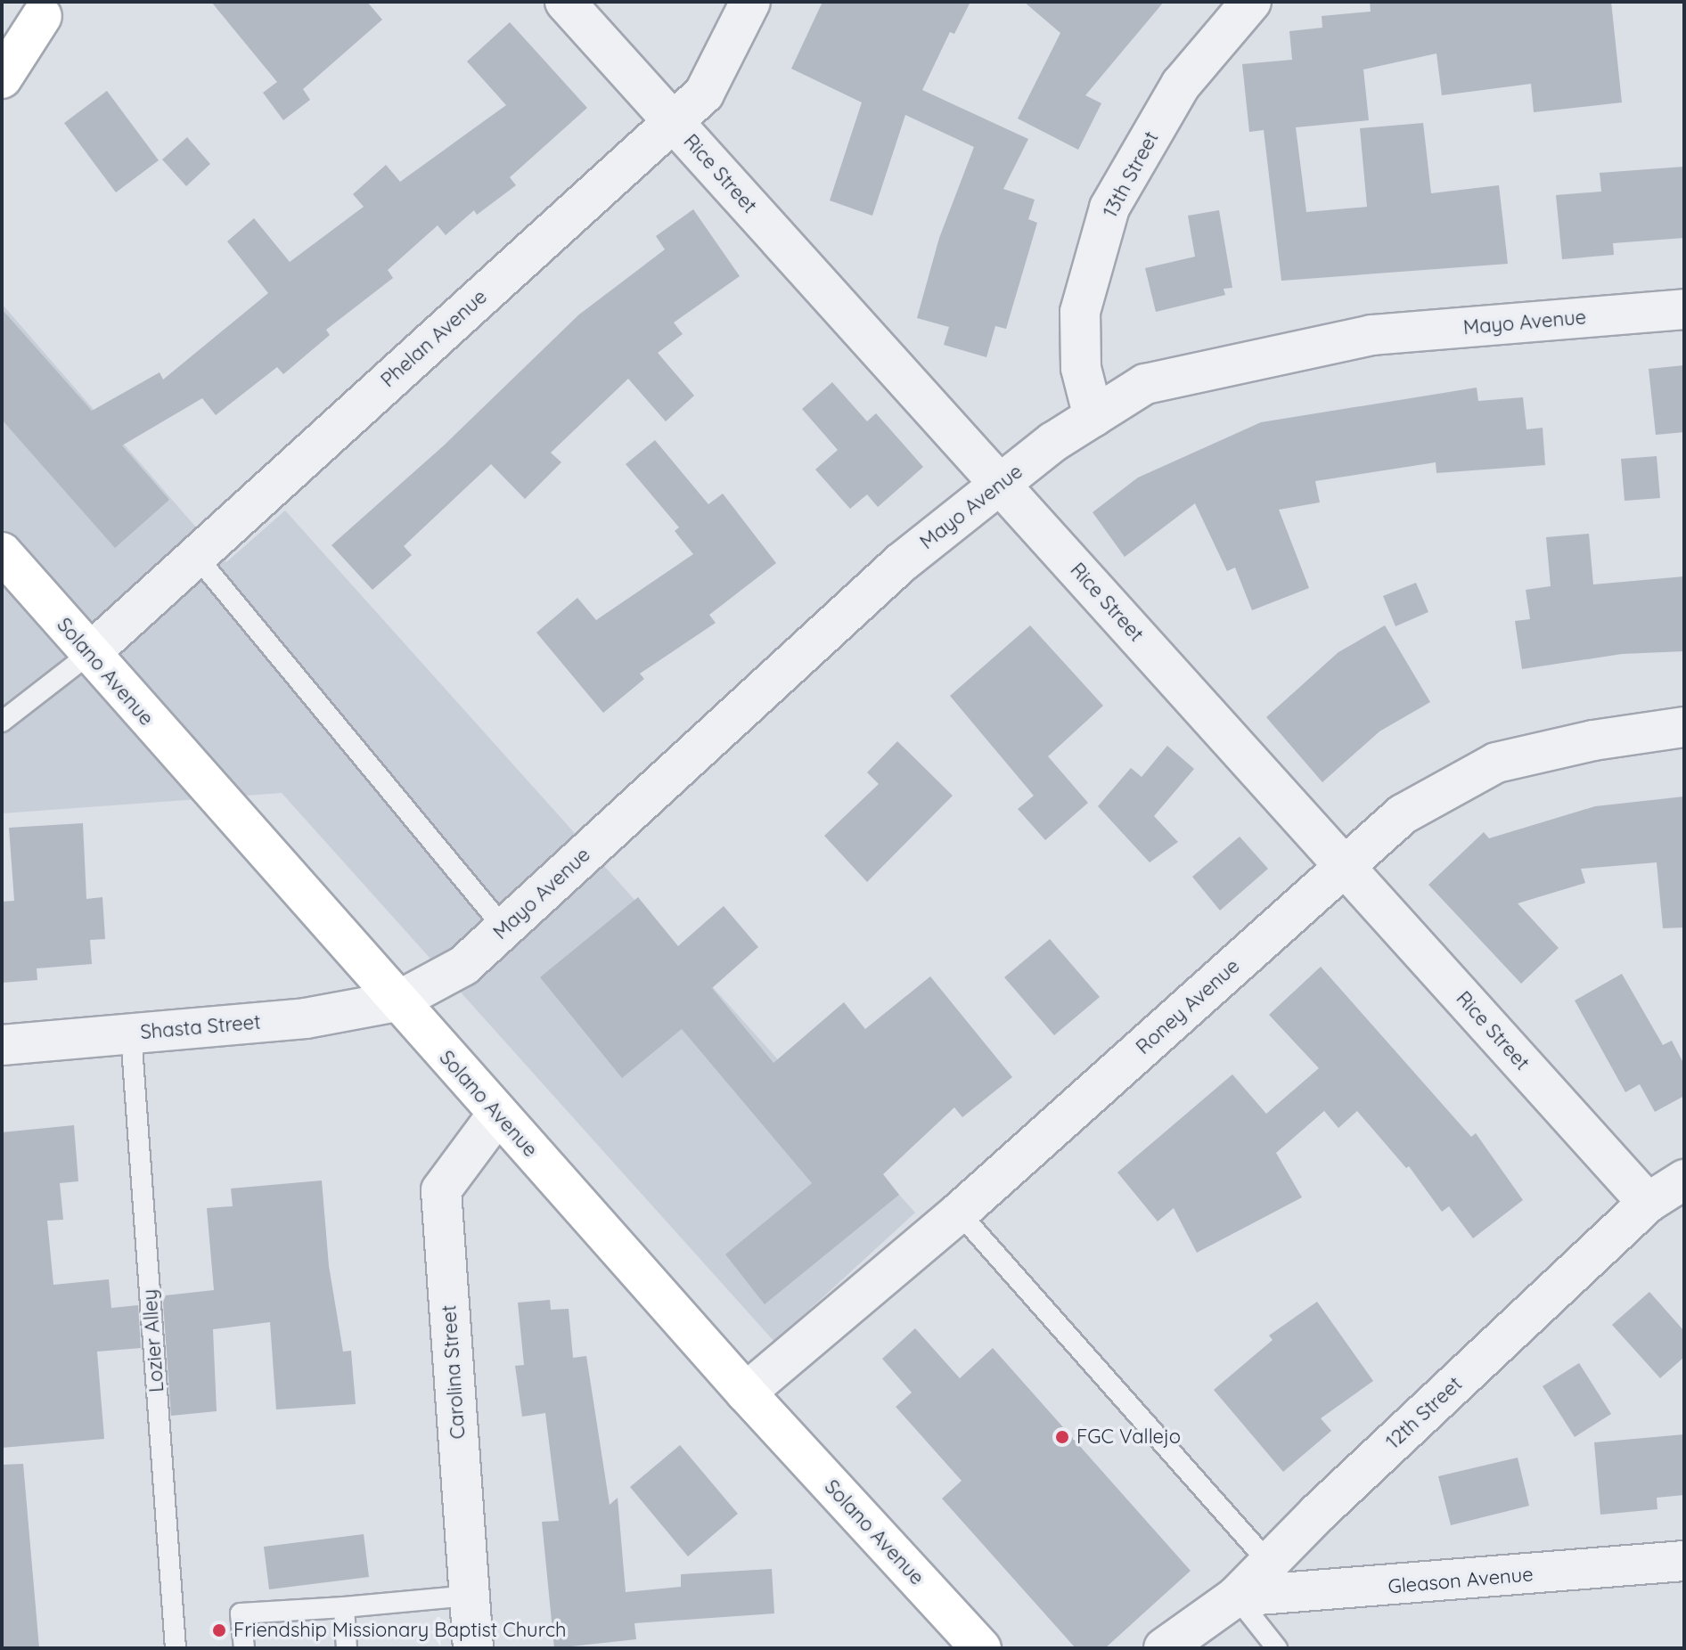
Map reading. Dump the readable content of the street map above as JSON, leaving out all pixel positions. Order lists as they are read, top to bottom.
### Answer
{
  "streets": {
    "main road": ["Solano Avenue"],
    "street": [
      "Rice Street",
      "13th Street",
      "Mayo Avenue",
      "Phelan Avenue",
      "Roney Avenue",
      "Shasta Street",
      "Carolina Street",
      "12th Street",
      "Gleason Avenue"
    ],
    "lane": ["Lozier Alley"]
  },
  "crossings": [
    ["Rice Street", "Mayo Avenue"],
    ["Rice Street", "Phelan Avenue"],
    ["Rice Street", "Roney Avenue"],
    ["Rice Street", "12th Street"],
    ["13th Street", "Mayo Avenue"],
    ["Mayo Avenue", "Solano Avenue"],
    ["Mayo Avenue", "Shasta Street"],
    ["Phelan Avenue", "Solano Avenue"],
    ["Solano Avenue", "Roney Avenue"],
    ["Solano Avenue", "Shasta Street"],
    ["Solano Avenue", "Carolina Street"],
    ["Shasta Street", "Lozier Alley"],
    ["12th Street", "Gleason Avenue"]
  ],
  "places": ["FGC Vallejo", "Friendship Missionary Baptist Church"]
}
